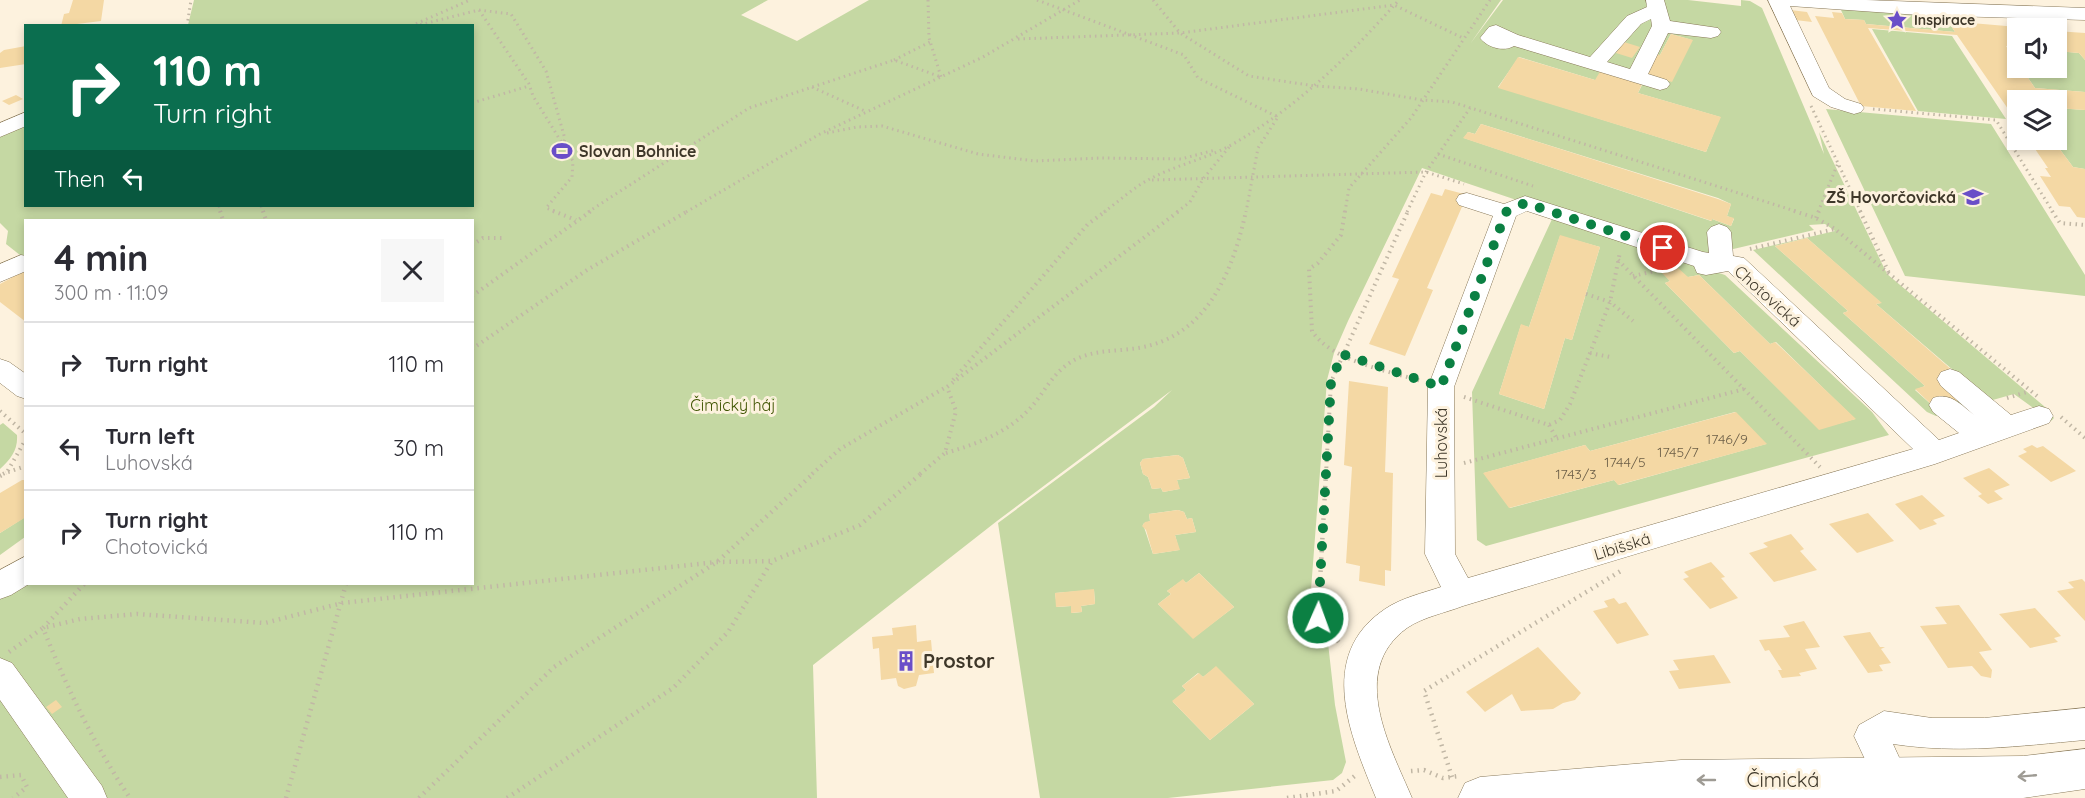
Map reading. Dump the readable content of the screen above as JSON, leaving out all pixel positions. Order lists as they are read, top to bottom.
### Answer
{
  "streets": {
    "main road": ["Čimická"],
    "street": ["Chotovická", "Luhovská", "Libišská"]
  },
  "crossings": [
    ["Chotovická", "Luhovská"],
    ["Chotovická", "Libišská"],
    ["Luhovská", "Libišská"]
  ],
  "one_way": ["Čimická"],
  "parks": ["Čimický háj"],
  "places": {
    "place": ["Inspirace"],
    "sports": ["Slovan Bohnice"],
    "school or university": ["ZŠ Hovorčovická"],
    "building": ["Prostor"]
  },
  "house_numbers": [
    "1746/9",
    "1745/7",
    "1744/5",
    "1743/3"
  ],
  "page": {
    "turn": ["110 m", "Turn right"],
    "then": "Then",
    "heading": ["4 min", "300 m · 11:09"],
    "list": [
      {
        "name": "Turn right",
        "value": "110 m"
      },
      {
        "name": "Turn left",
        "note": "Luhovská",
        "value": "30 m"
      },
      {
        "name": "Turn right",
        "note": "Chotovická",
        "value": "110 m"
      }
    ]
  }
}
